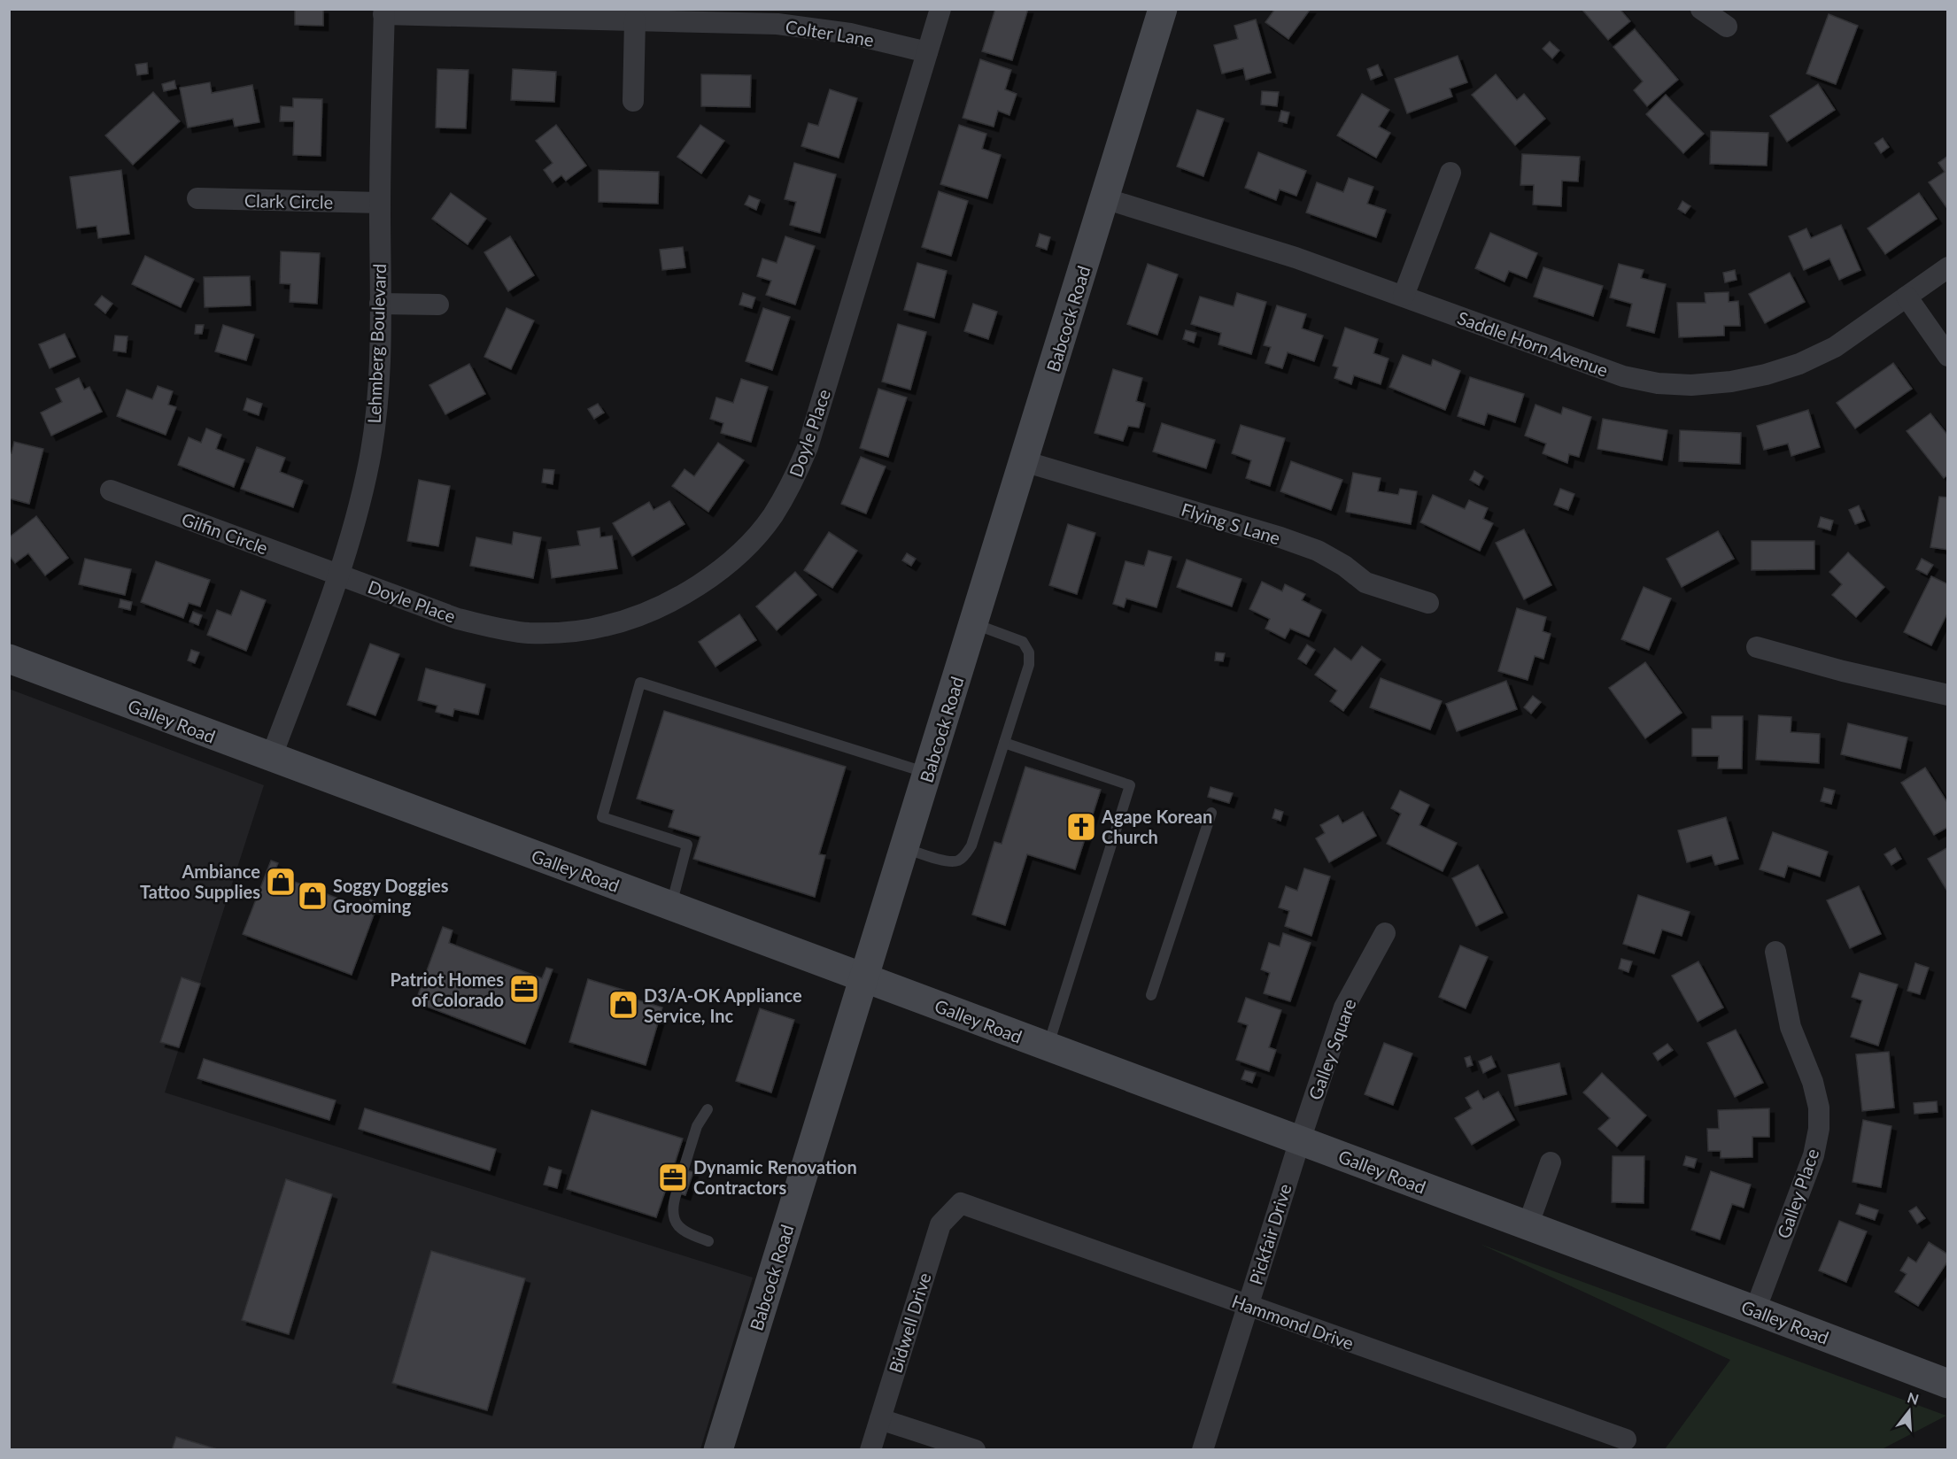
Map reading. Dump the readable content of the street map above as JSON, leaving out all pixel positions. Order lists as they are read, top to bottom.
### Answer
{
  "streets": {
    "main road": ["Babcock Road", "Galley Road"],
    "street": [
      "Colter Lane",
      "Clark Circle",
      "Lehmberg Boulevard",
      "Saddle Horn Avenue",
      "Doyle Place",
      "Flying S Lane",
      "Gilfin Circle",
      "Galley Square",
      "Galley Place",
      "Pickfair Drive",
      "Hammond Drive",
      "Bidwell Drive"
    ]
  },
  "crossings": [
    ["Colter Lane", "Lehmberg Boulevard"],
    ["Colter Lane", "Doyle Place"],
    ["Clark Circle", "Lehmberg Boulevard"],
    ["Babcock Road", "Saddle Horn Avenue"],
    ["Babcock Road", "Flying S Lane"],
    ["Babcock Road", "Galley Road"],
    ["Lehmberg Boulevard", "Doyle Place"],
    ["Lehmberg Boulevard", "Gilfin Circle"],
    ["Lehmberg Boulevard", "Galley Road"],
    ["Doyle Place", "Gilfin Circle"],
    ["Galley Road", "Galley Square"],
    ["Galley Road", "Galley Place"],
    ["Galley Road", "Pickfair Drive"],
    ["Galley Square", "Pickfair Drive"],
    ["Pickfair Drive", "Hammond Drive"],
    ["Hammond Drive", "Bidwell Drive"]
  ],
  "places": {
    "church": ["Agape Korean Church"],
    "shop": ["Ambiance Tattoo Supplies", "Soggy Doggies Grooming", "D3/A-OK Appliance Service, Inc"],
    "office": ["Patriot Homes of Colorado", "Dynamic Renovation Contractors"]
  },
  "north": "top"
}
